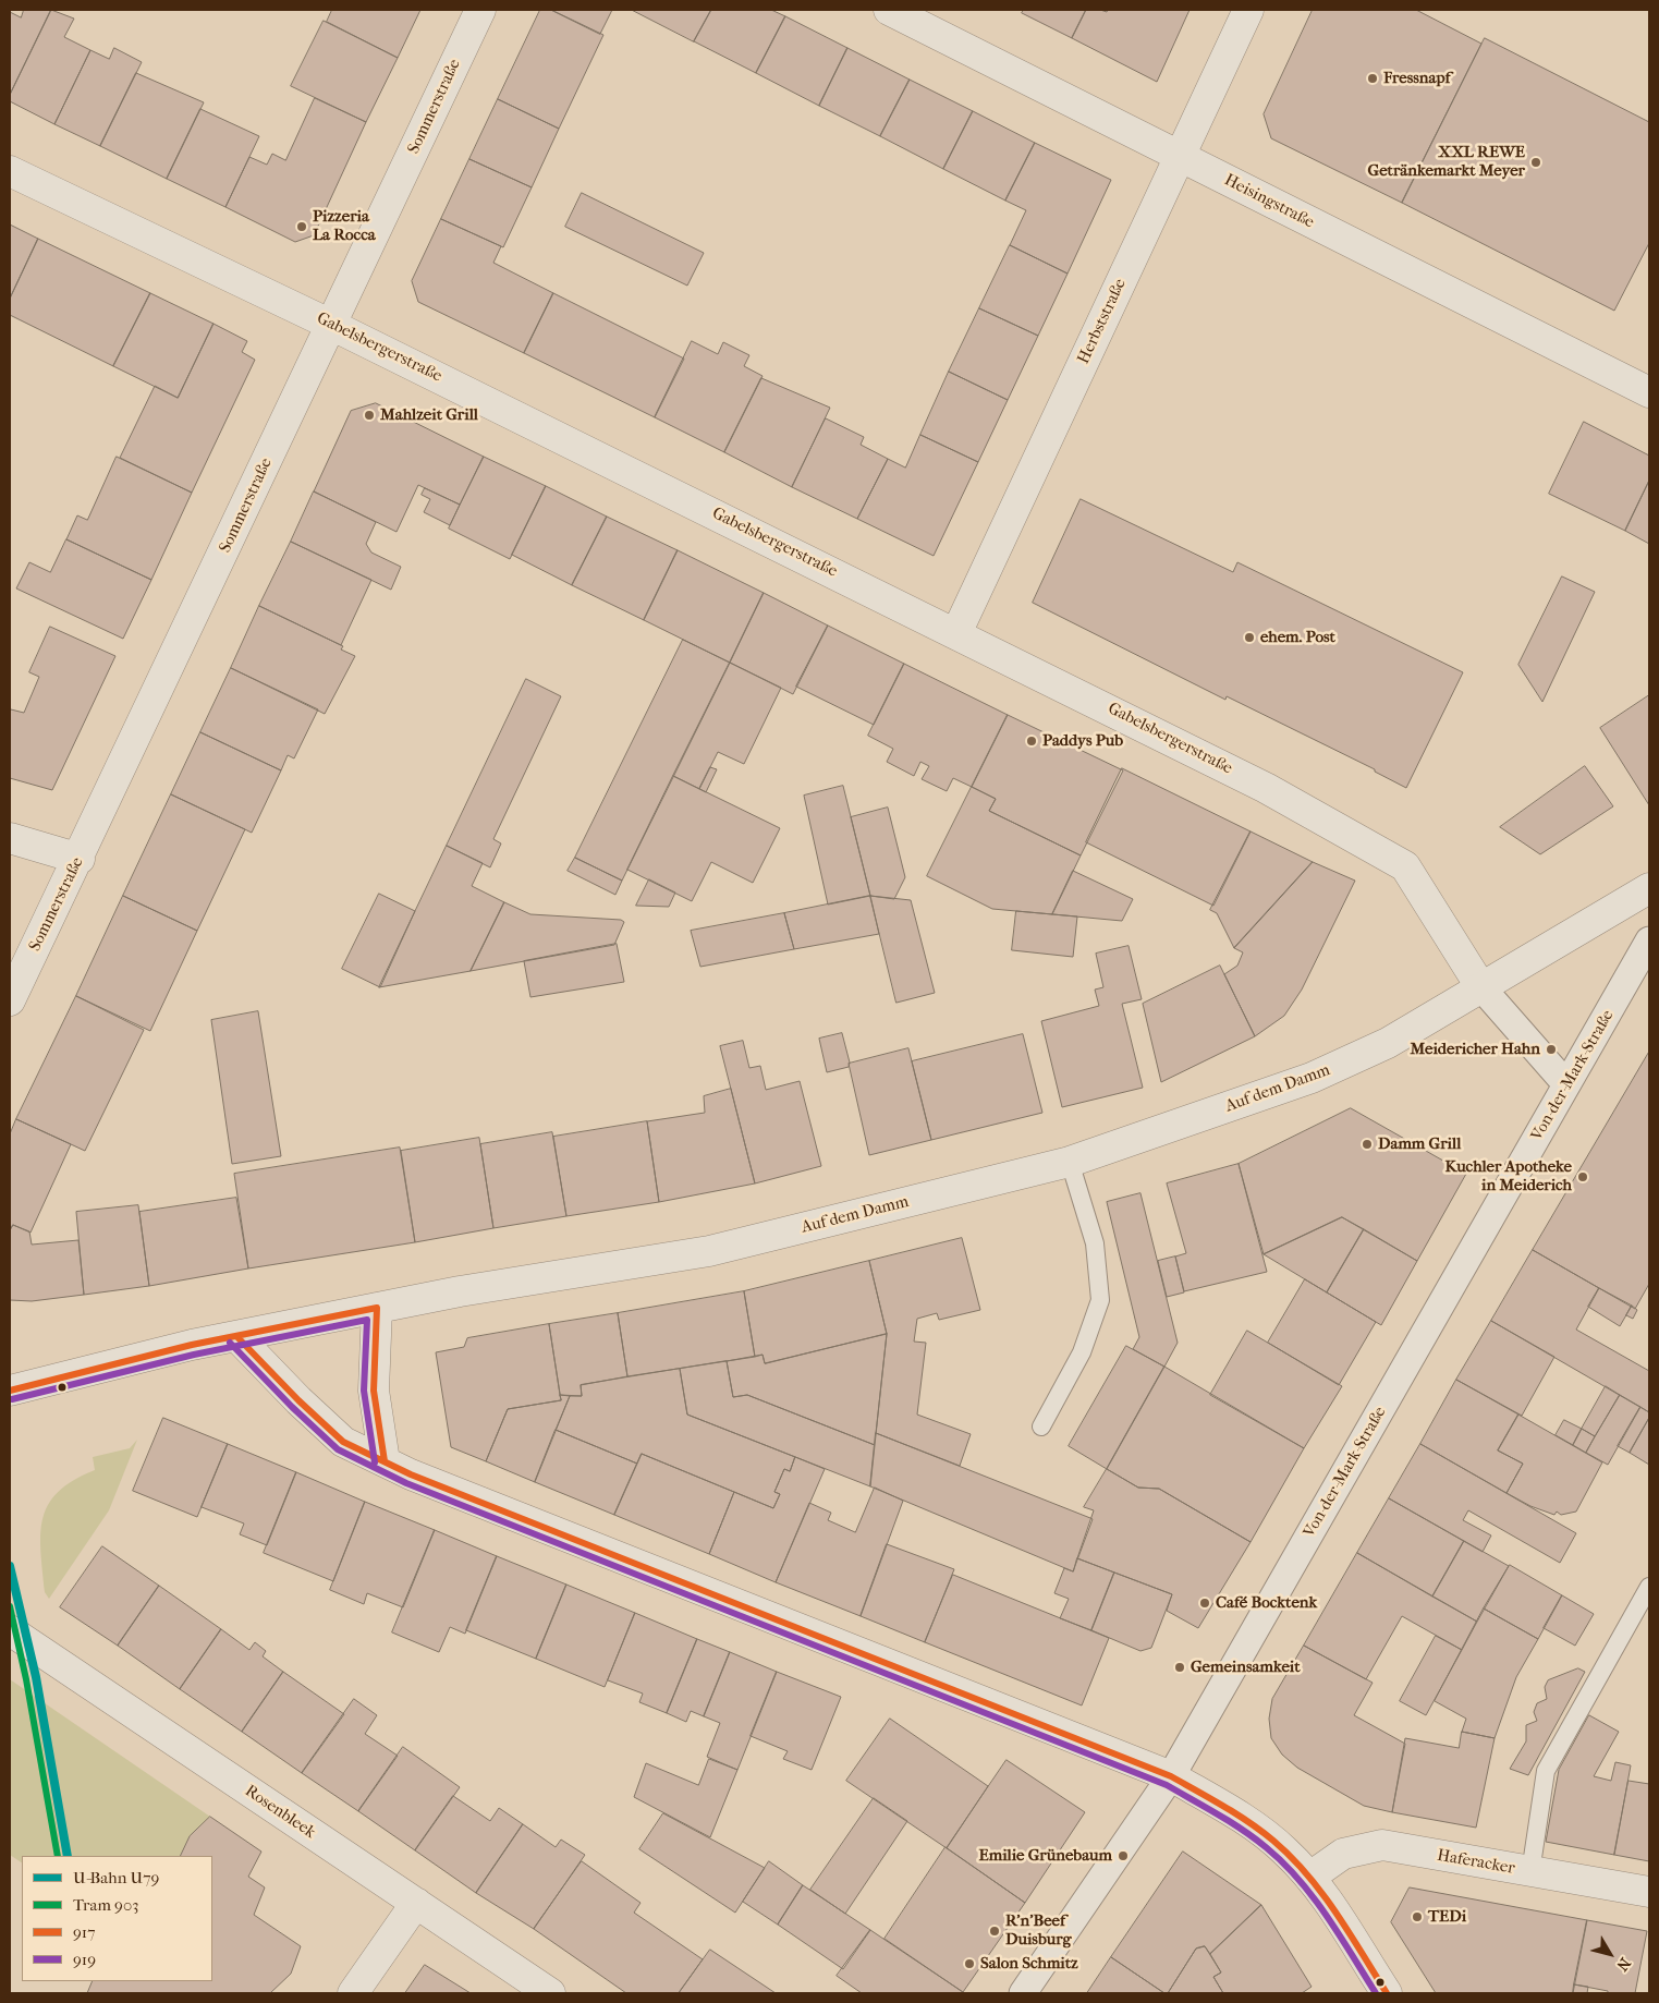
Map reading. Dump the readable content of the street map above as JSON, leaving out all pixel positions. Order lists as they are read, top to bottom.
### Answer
{
  "streets": {
    "street": [
      "Sommerstraße",
      "Heisingstraße",
      "Herbststraße",
      "Gabelsbergerstraße",
      "Von-der-Mark-Straße",
      "Auf dem Damm",
      "Rosenbleek",
      "Haferacker"
    ]
  },
  "crossings": [
    ["Sommerstraße", "Gabelsbergerstraße"],
    ["Heisingstraße", "Herbststraße"],
    ["Herbststraße", "Gabelsbergerstraße"],
    ["Gabelsbergerstraße", "Auf dem Damm"]
  ],
  "places": [
    "Fressnapf",
    "XXL REWE Getränkemarkt Meyer",
    "Pizzeria La Rocca",
    "Mahlzeit Grill",
    "ehem. Post",
    "Paddys Pub",
    "Meidericher Hahn",
    "Damm Grill",
    "Kuchler Apotheke in Meiderich",
    "Café Bocktenk",
    "Gemeinsamkeit",
    "Emilie Grünebaum",
    "TEDi",
    "R'n'Beef Duisburg",
    "Salon Schmitz"
  ],
  "lines": [
    "transit line 917",
    "transit line 919",
    "metro line U79",
    "tram line 903"
  ],
  "legend": [
    "U-Bahn U79",
    "Tram 903",
    "917",
    "919"
  ],
  "north": "bottom right"
}
